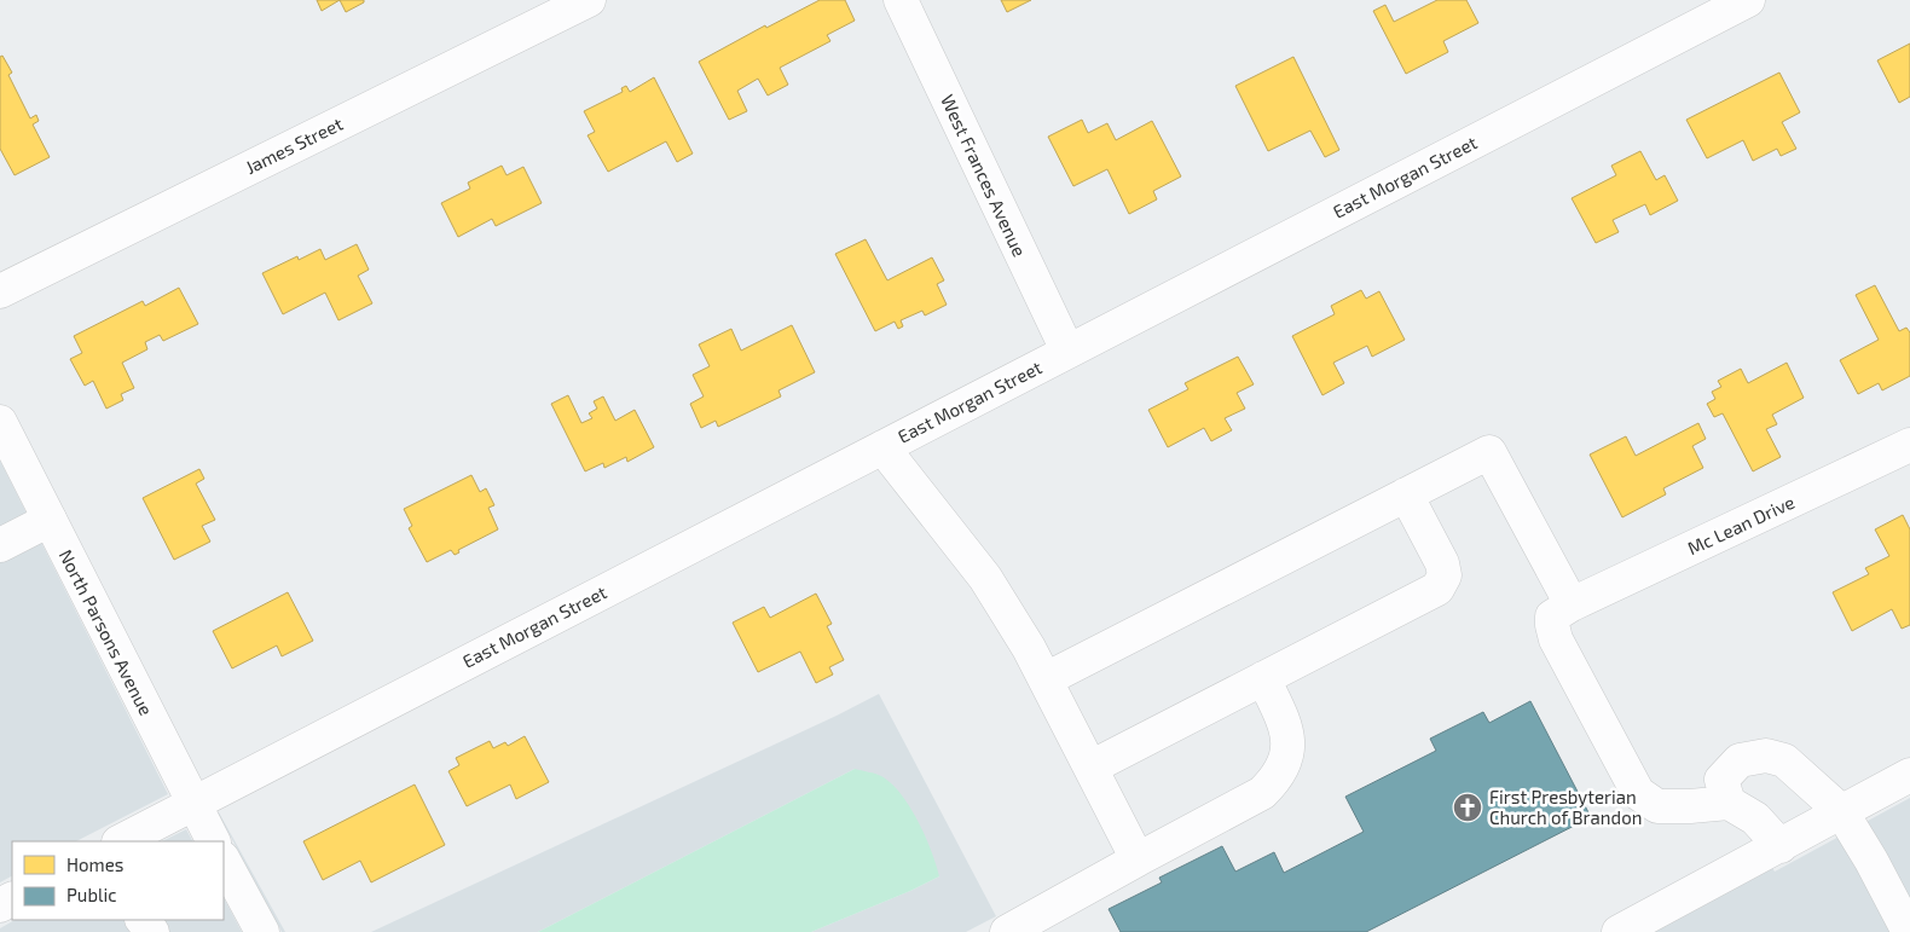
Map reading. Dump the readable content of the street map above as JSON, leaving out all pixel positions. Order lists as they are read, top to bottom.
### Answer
{
  "streets": {
    "street": [
      "James Street",
      "West Frances Avenue",
      "East Morgan Street",
      "Mc Lean Drive",
      "North Parsons Avenue"
    ]
  },
  "crossings": [
    ["West Frances Avenue", "East Morgan Street"],
    ["East Morgan Street", "North Parsons Avenue"]
  ],
  "places": {
    "church": ["First Presbyterian Church of Brandon"]
  },
  "legend": ["Homes", "Public"]
}
